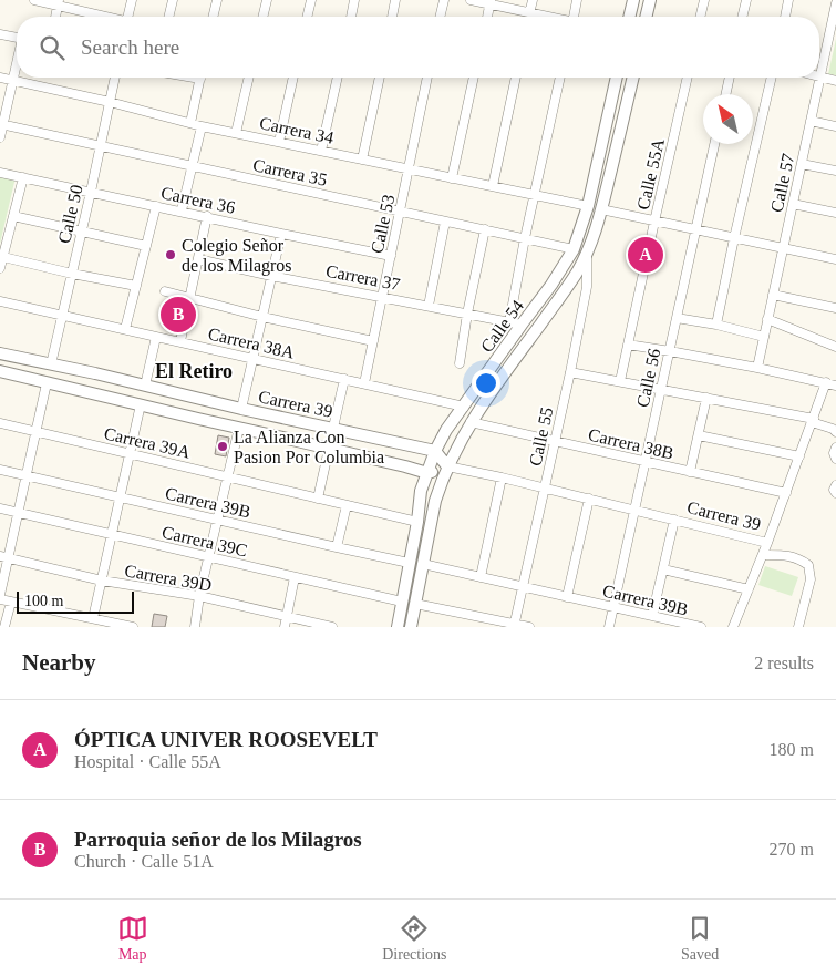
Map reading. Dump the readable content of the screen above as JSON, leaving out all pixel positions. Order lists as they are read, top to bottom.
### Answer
{
  "streets": {
    "main road": ["Calle 54", "Carrera 39"],
    "street": [
      "Carrera 34",
      "Carrera 35",
      "Calle 55A",
      "Calle 57",
      "Carrera 36",
      "Calle 50",
      "Calle 53",
      "Carrera 37",
      "Carrera 38A",
      "Calle 56",
      "Calle 55",
      "Carrera 39A",
      "Carrera 38B",
      "Carrera 39B",
      "Carrera 39C",
      "Carrera 39D"
    ]
  },
  "crossings": [
    ["Carrera 34", "Calle 50"],
    ["Carrera 34", "Calle 53"],
    ["Carrera 34", "Calle 54"],
    ["Carrera 35", "Calle 50"],
    ["Carrera 35", "Calle 53"],
    ["Carrera 35", "Calle 54"],
    ["Carrera 36", "Calle 50"],
    ["Carrera 36", "Calle 53"],
    ["Calle 50", "Carrera 38A"],
    ["Calle 50", "Carrera 39"],
    ["Calle 53", "Carrera 37"],
    ["Calle 53", "Carrera 38A"],
    ["Carrera 37", "Calle 54"],
    ["Calle 54", "Carrera 38A"],
    ["Calle 54", "Carrera 39"],
    ["Calle 54", "Calle 55"],
    ["Calle 54", "Carrera 39A"],
    ["Calle 54", "Carrera 38B"],
    ["Calle 54", "Carrera 39B"],
    ["Calle 54", "Carrera 39C"],
    ["Calle 56", "Carrera 39"],
    ["Calle 56", "Carrera 38B"],
    ["Calle 56", "Carrera 39B"],
    ["Carrera 39", "Calle 55"],
    ["Calle 55", "Carrera 38B"],
    ["Calle 55", "Carrera 39B"]
  ],
  "districts": ["El Retiro"],
  "places": ["Colegio Señor de los Milagros", "La Alianza Con Pasion Por Columbia"],
  "scale_bar": "100 m",
  "north": "top left",
  "page": {
    "search": "Search here",
    "pins": ["A", "B"],
    "scale": "100 m",
    "heading": ["Nearby", "2 results"],
    "list": [
      {
        "mark": "A",
        "name": "ÓPTICA UNIVER ROOSEVELT",
        "note": "Hospital · Calle 55A",
        "value": "180 m"
      },
      {
        "mark": "B",
        "name": "Parroquia señor de los Milagros",
        "note": "Church · Calle 51A",
        "value": "270 m"
      }
    ],
    "nav": ["Map", "Directions", "Saved"]
  }
}
